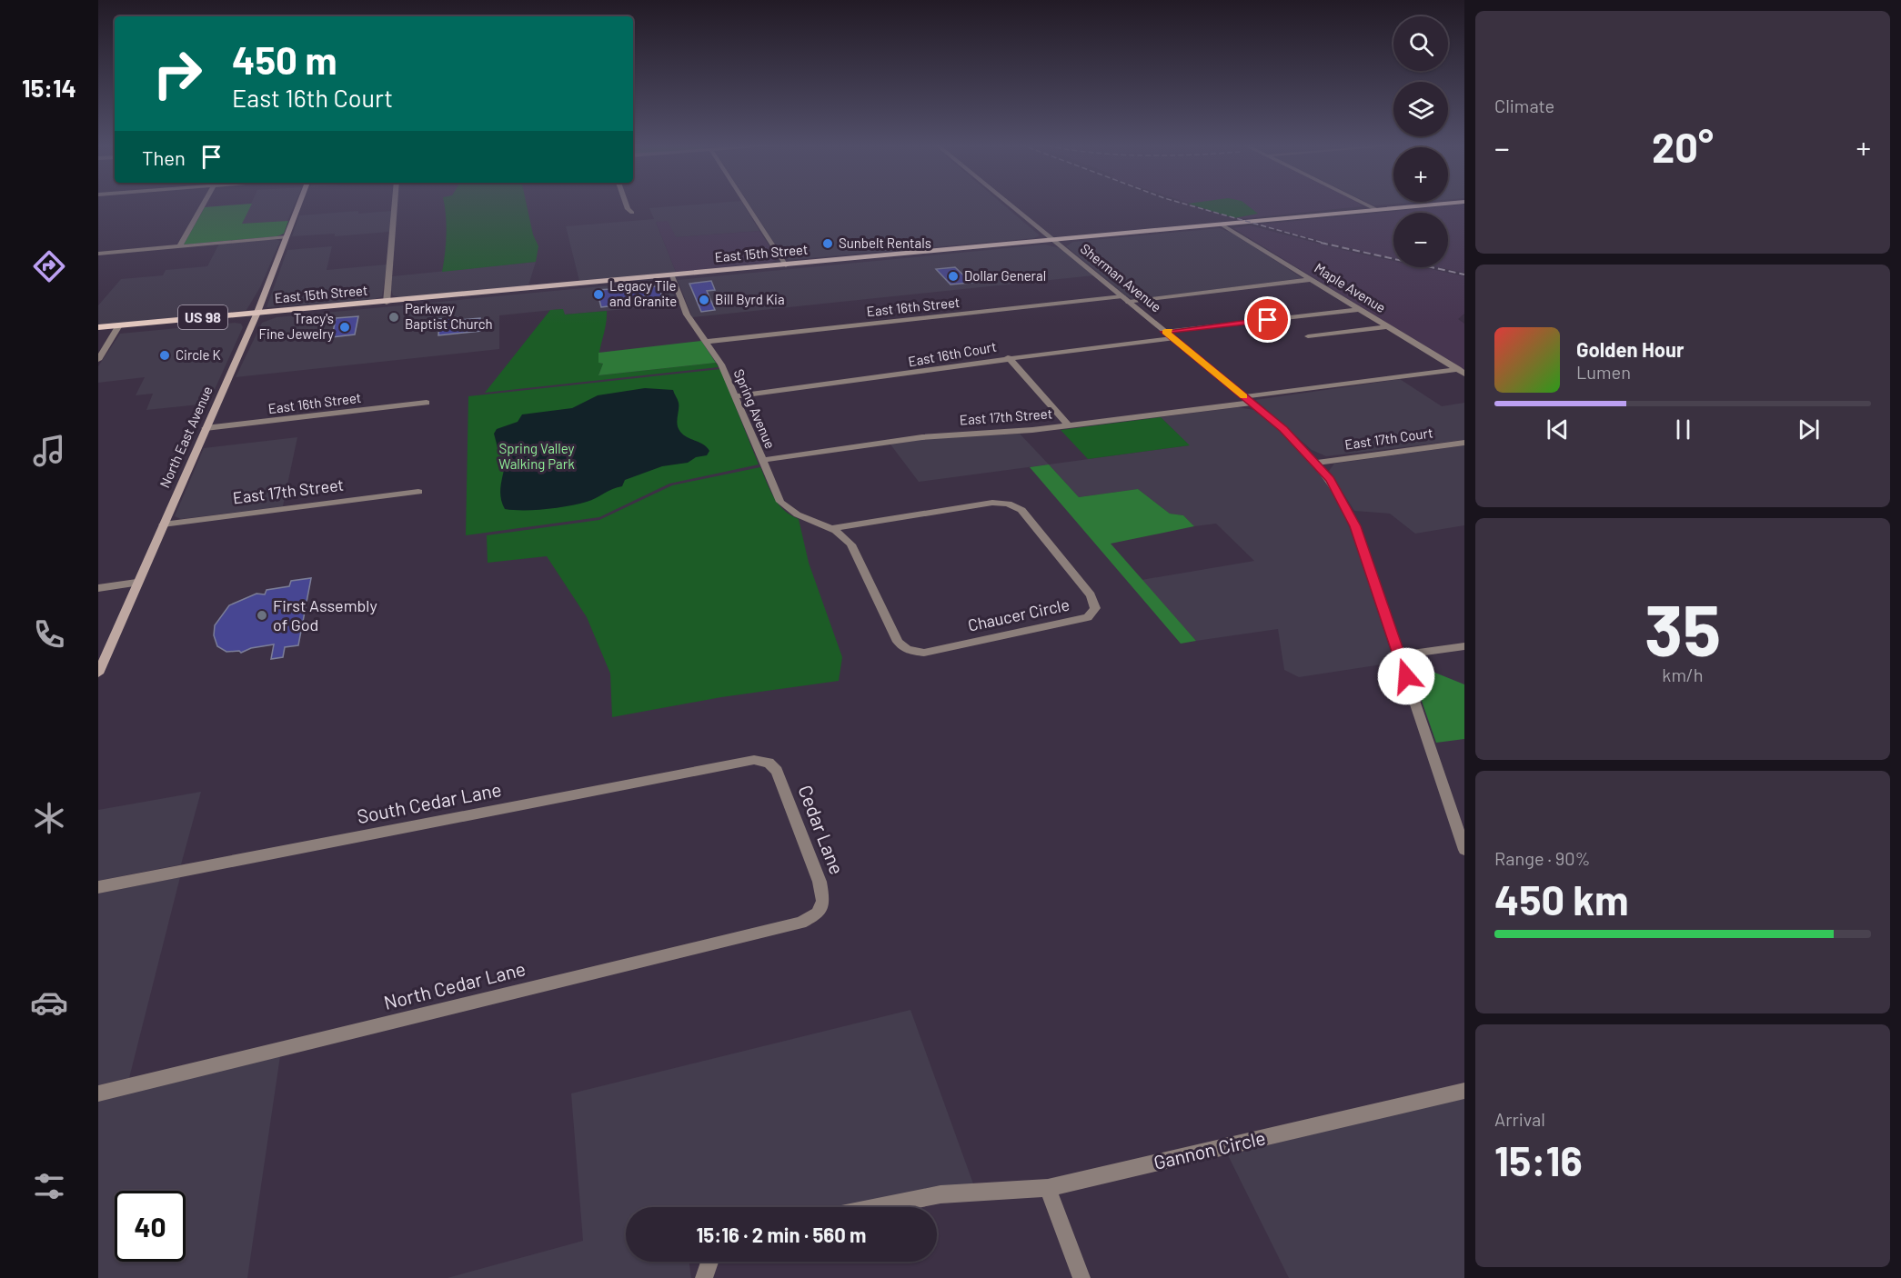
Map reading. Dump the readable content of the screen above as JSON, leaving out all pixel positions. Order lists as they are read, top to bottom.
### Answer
{
  "streets": {
    "main road": ["East 15th Street", "US 98", "North East Avenue"],
    "street": [
      "Sherman Avenue",
      "Maple Avenue",
      "East 16th Street",
      "East 16th Court",
      "Spring Avenue",
      "East 17th Street",
      "East 17th Court",
      "Chaucer Circle",
      "South Cedar Lane",
      "Cedar Lane",
      "North Cedar Lane",
      "Gannon Circle"
    ]
  },
  "crossings": [
    ["East 15th Street", "Sherman Avenue"],
    ["East 15th Street", "Maple Avenue"],
    ["East 15th Street", "Spring Avenue"],
    ["East 15th Street", "North East Avenue"],
    ["Sherman Avenue", "East 16th Street"],
    ["Sherman Avenue", "East 16th Court"],
    ["Sherman Avenue", "East 17th Street"],
    ["Sherman Avenue", "East 17th Court"],
    ["Maple Avenue", "East 16th Street"],
    ["Maple Avenue", "East 16th Court"],
    ["Maple Avenue", "East 17th Street"],
    ["East 16th Street", "Spring Avenue"],
    ["East 16th Street", "North East Avenue"],
    ["East 16th Court", "Spring Avenue"],
    ["Spring Avenue", "East 17th Street"],
    ["Spring Avenue", "Chaucer Circle"],
    ["East 17th Street", "North East Avenue"],
    ["South Cedar Lane", "Cedar Lane"],
    ["Cedar Lane", "North Cedar Lane"]
  ],
  "parks": ["Spring Valley Walking Park"],
  "places": [
    "Sunbelt Rentals",
    "Dollar General",
    "Legacy Tile and Granite",
    "Bill Byrd Kia",
    "Parkway Baptist Church",
    "Tracy's Fine Jewelry",
    "Circle K",
    "First Assembly of God"
  ],
  "page": {
    "tabs": "15:14",
    "tile": [
      "Climate",
      ["35", "km/h"],
      ["Range · 90%", "450 km"],
      ["Arrival", "15:16"]
    ],
    "map_buttons": ["+", "−"],
    "turn": ["450 m", "East 16th Court"],
    "heat": ["−", "20°", "+"],
    "then": "Then",
    "song": ["Golden Hour", "Lumen"],
    "limit": "40",
    "trip": "15:16 · 2 min · 560 m"
  }
}
